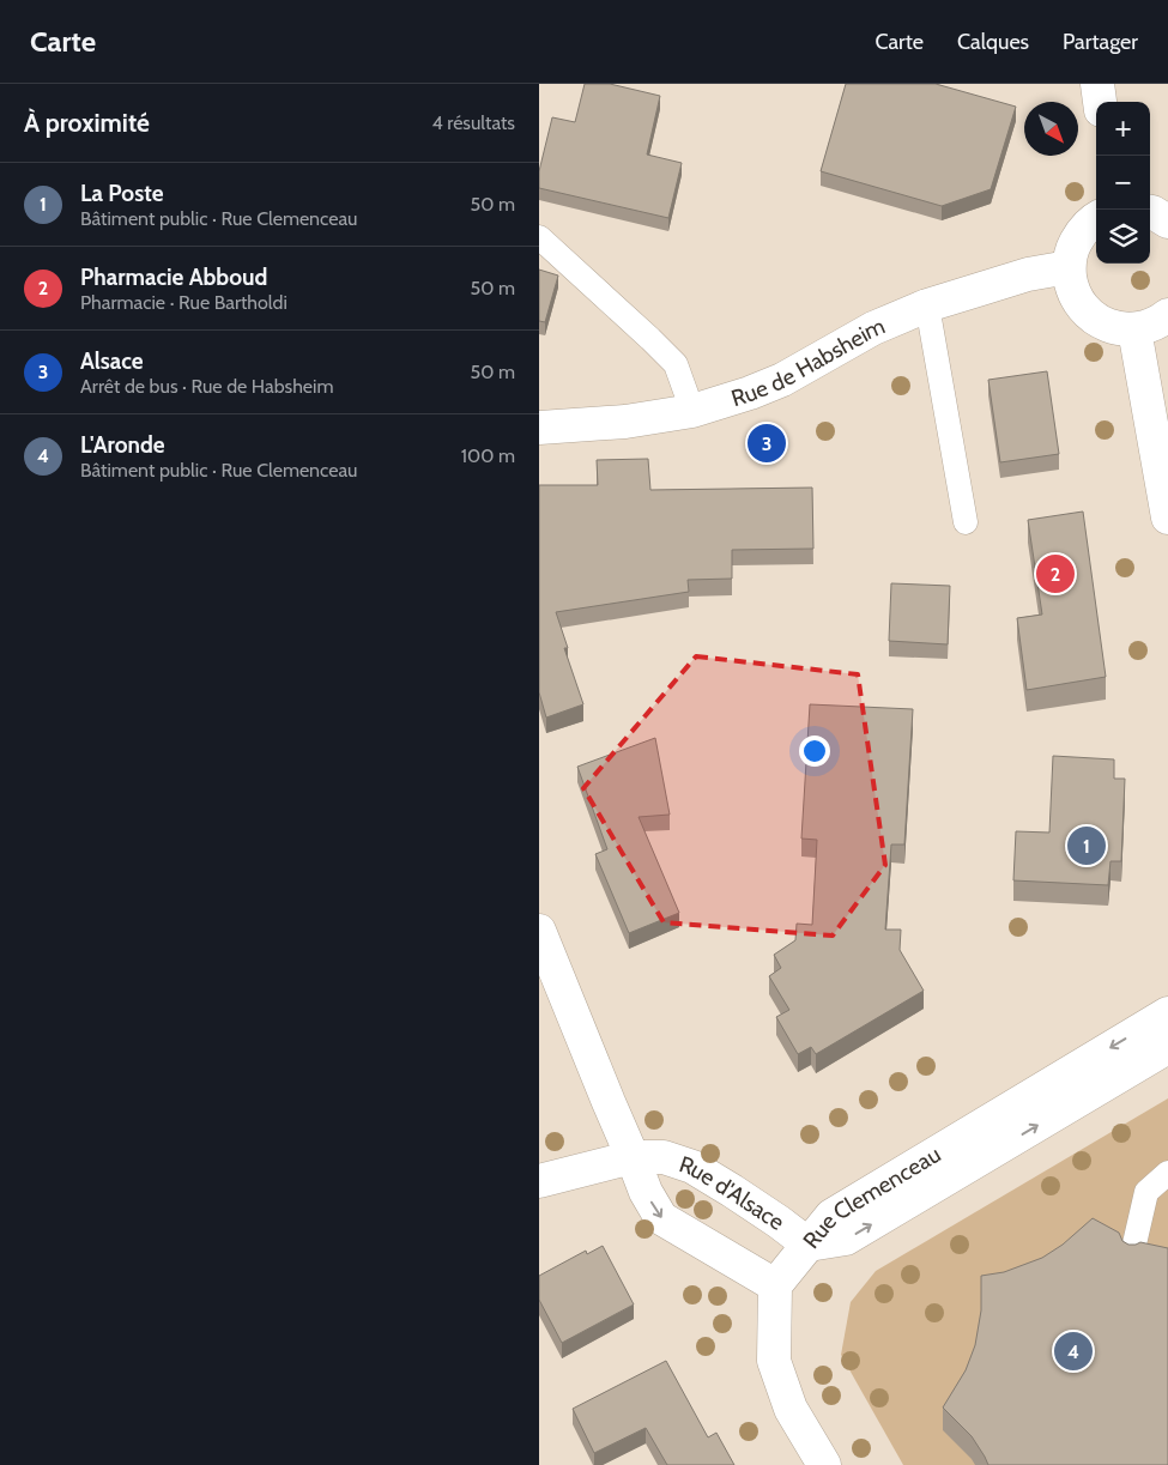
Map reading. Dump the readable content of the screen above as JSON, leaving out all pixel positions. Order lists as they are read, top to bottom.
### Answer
{
  "streets": {
    "street": ["Rue de Habsheim", "Rue Clemenceau", "Rue d'Alsace"]
  },
  "crossings": [
    ["Rue Clemenceau", "Rue d'Alsace"]
  ],
  "north": "bottom right",
  "page": {
    "header": "Carte",
    "nav": ["Carte", "Calques", "Partager"],
    "heading": ["À proximité", "4 résultats"],
    "map_buttons": ["+", "−"],
    "list": [
      {
        "mark": "1",
        "name": "La Poste",
        "note": "Bâtiment public · Rue Clemenceau",
        "value": "50 m"
      },
      {
        "mark": "2",
        "name": "Pharmacie Abboud",
        "note": "Pharmacie · Rue Bartholdi",
        "value": "50 m"
      },
      {
        "mark": "3",
        "name": "Alsace",
        "note": "Arrêt de bus · Rue de Habsheim",
        "value": "50 m"
      },
      {
        "mark": "4",
        "name": "L'Aronde",
        "note": "Bâtiment public · Rue Clemenceau",
        "value": "100 m"
      }
    ],
    "pins": [
      "3",
      "2",
      "1",
      "4"
    ]
  }
}
